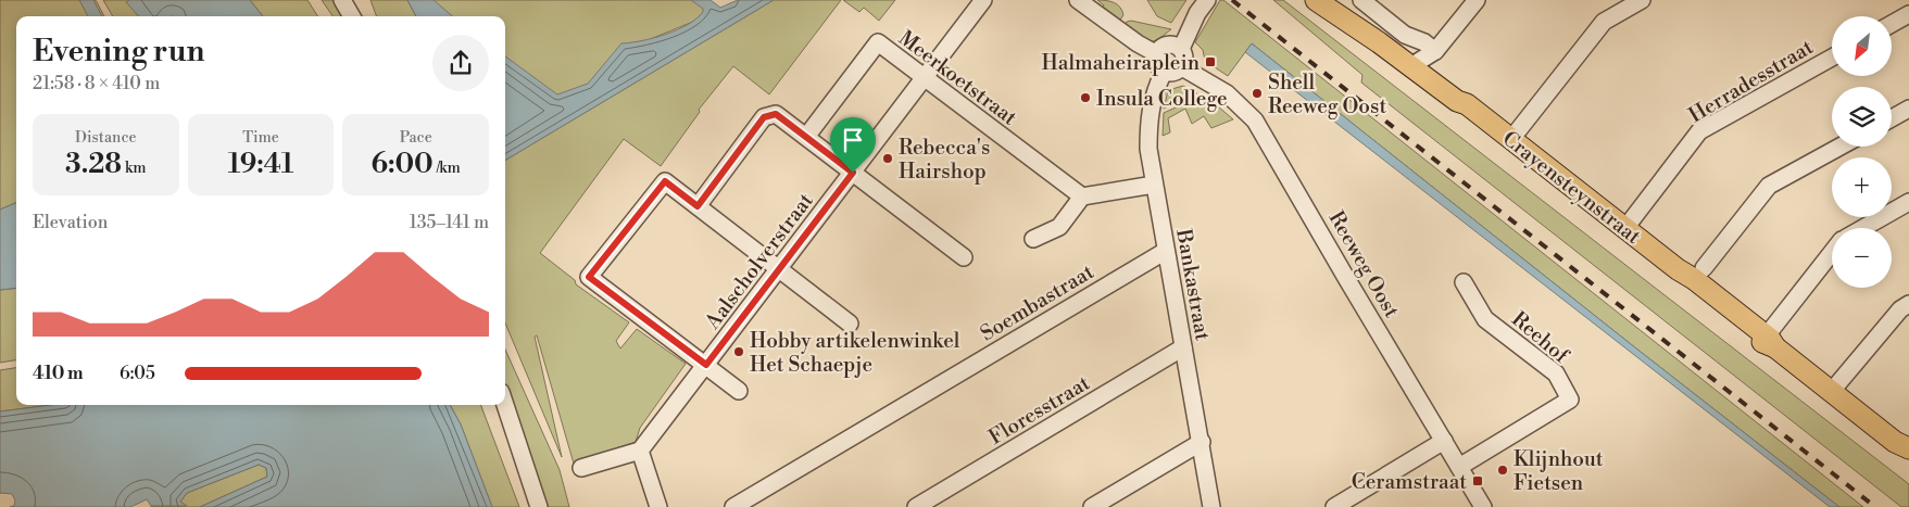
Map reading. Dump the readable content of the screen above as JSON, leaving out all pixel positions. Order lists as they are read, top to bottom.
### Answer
{
  "streets": {
    "main road": ["Crayensteynstraat"],
    "street": [
      "Meerkoetstraat",
      "Herradesstraat",
      "Aalscholverstraat",
      "Reeweg Oost",
      "Bankastraat",
      "Soembastraat",
      "Reehof",
      "Floresstraat"
    ]
  },
  "crossings": [
    ["Meerkoetstraat", "Aalscholverstraat"],
    ["Herradesstraat", "Crayensteynstraat"],
    ["Reeweg Oost", "Reehof"],
    ["Bankastraat", "Soembastraat"],
    ["Bankastraat", "Floresstraat"]
  ],
  "places": {
    "transit": ["Halmaheiraplein", "Ceramstraat"],
    "other": [
      "Shell Reeweg Oost",
      "Insula College",
      "Rebecca's Hairshop",
      "Hobby artikelenwinkel Het Schaepje",
      "Klijnhout Fietsen"
    ]
  },
  "north": "bottom left",
  "page": {
    "map_buttons": ["+", "−"],
    "heading": ["Evening run", "21:58 · 8 × 410 m"],
    "stats": [
      ["Distance", "3.28 km"],
      ["Time", "19:41"],
      ["Pace", "6:00 /km"]
    ],
    "chart": ["Elevation", "135–141 m"],
    "list": [
      {
        "name": "410 m",
        "note": "6:05"
      }
    ]
  }
}
